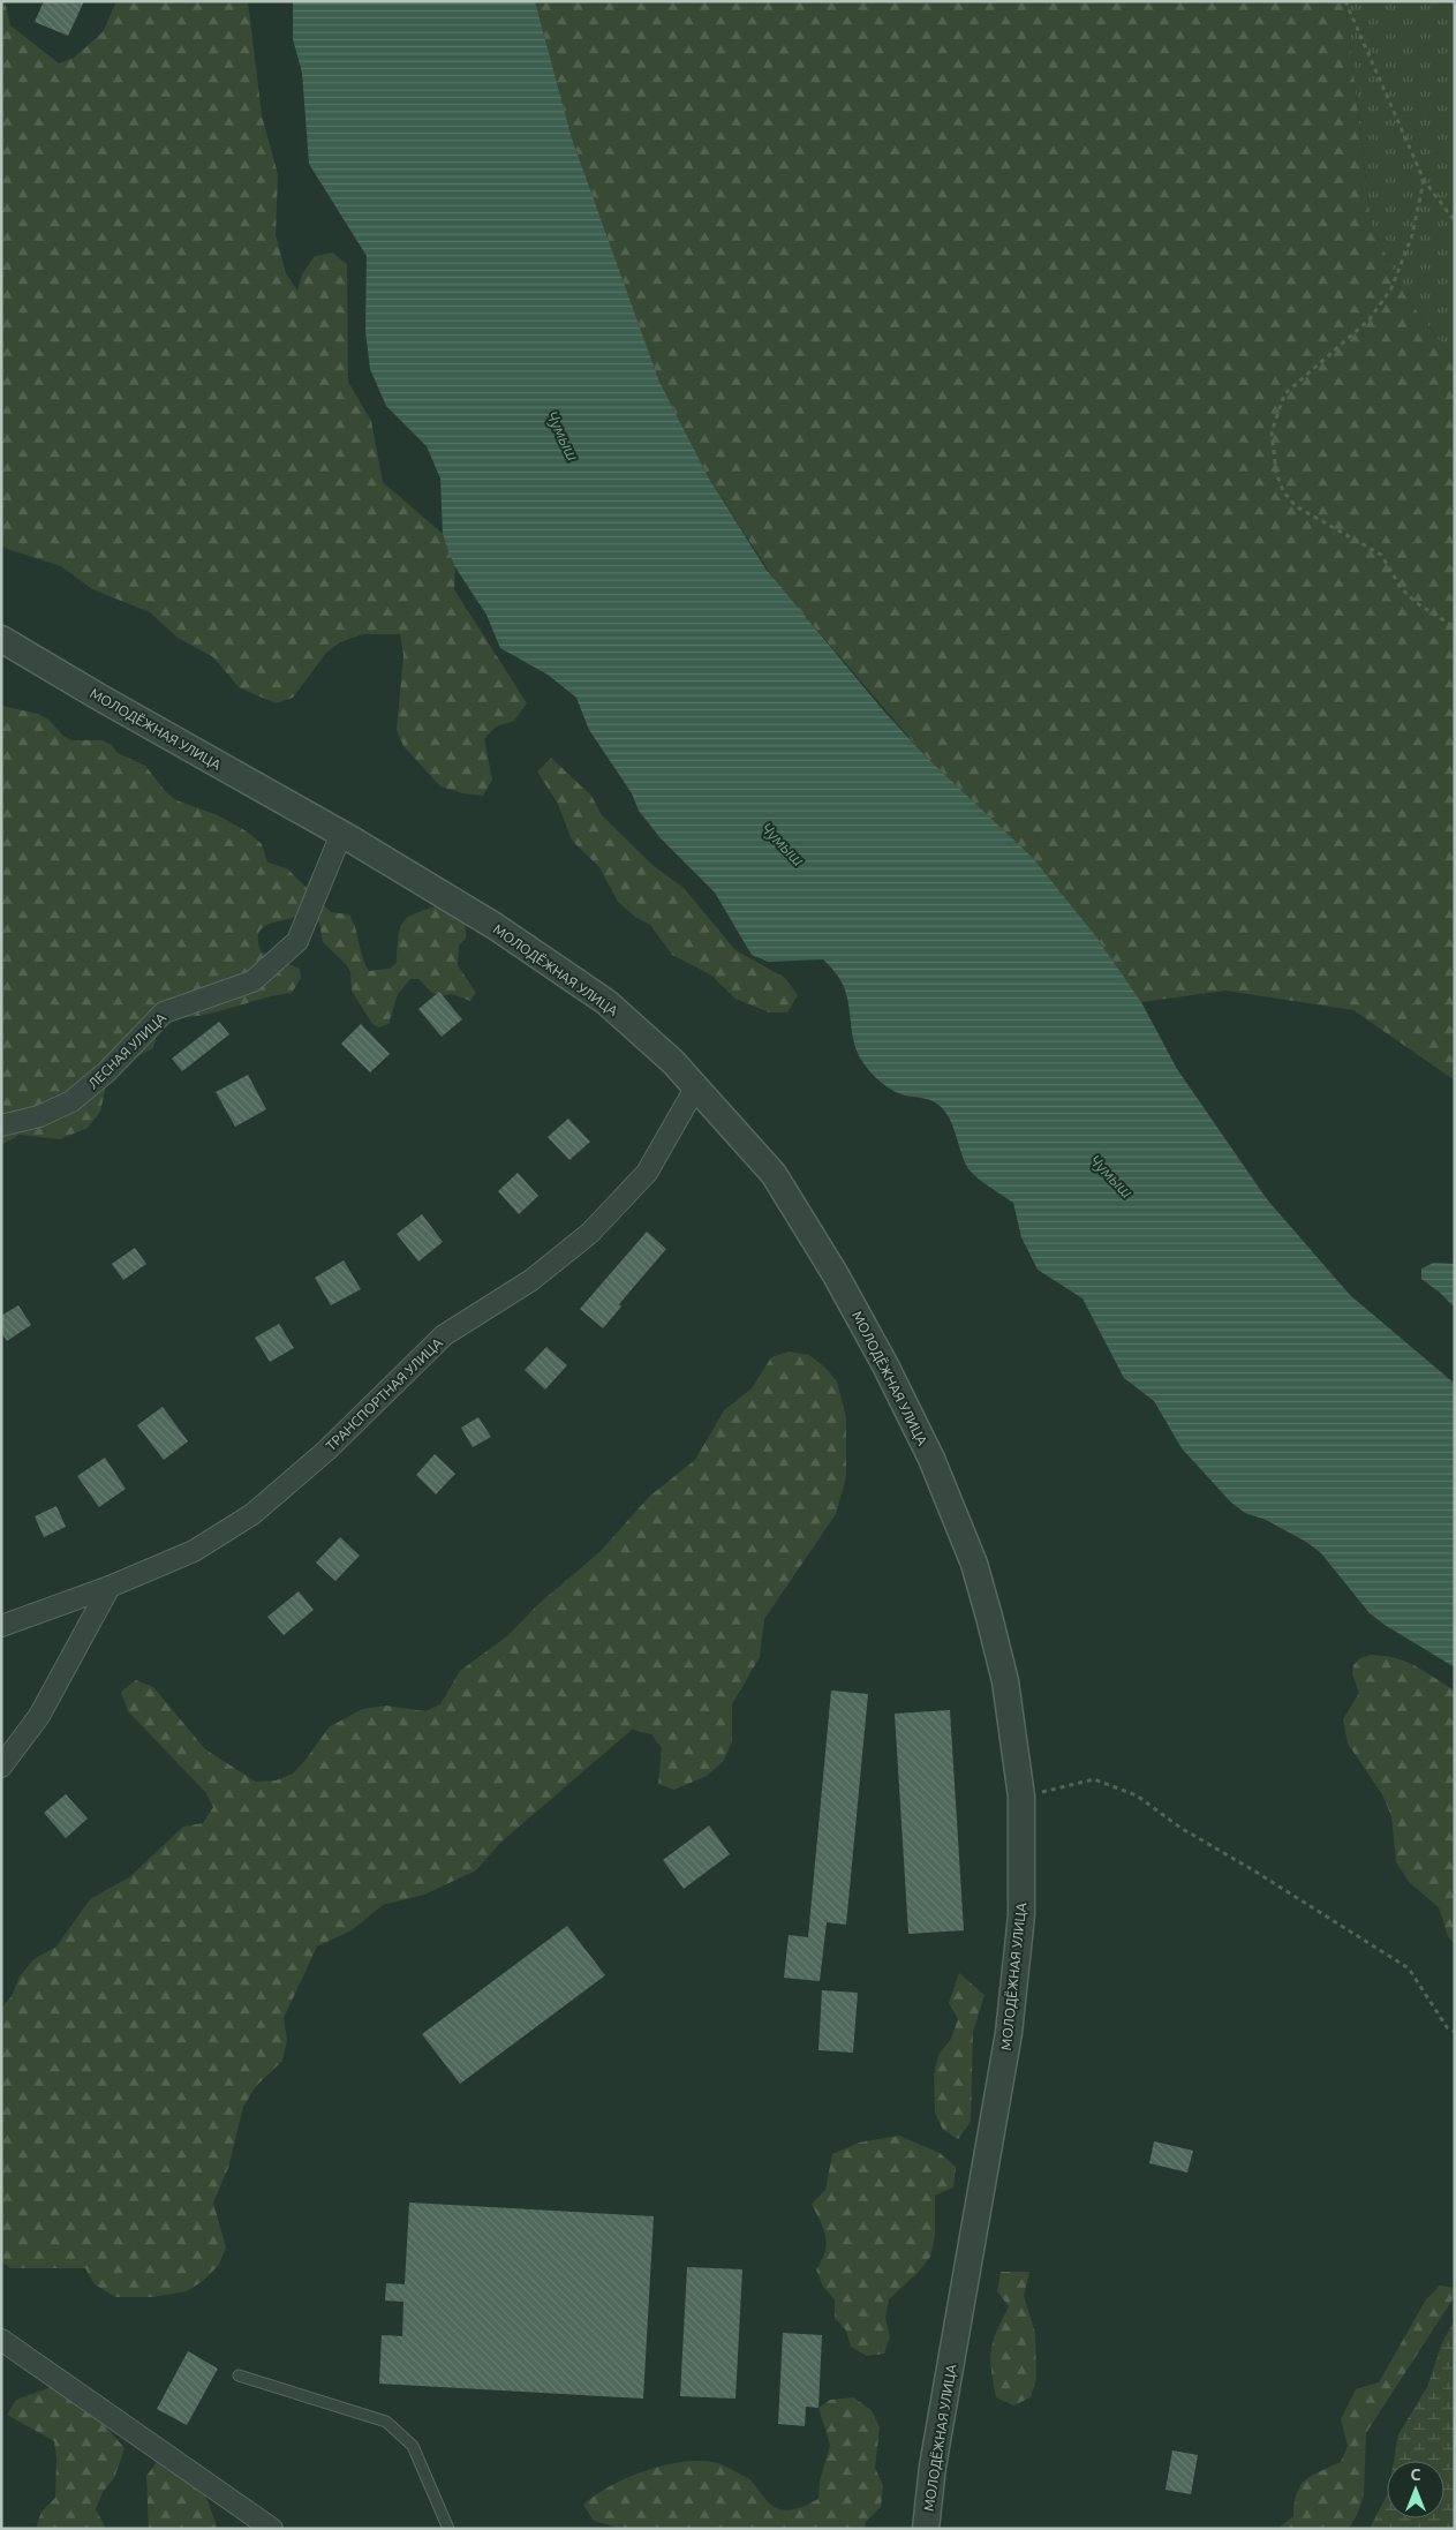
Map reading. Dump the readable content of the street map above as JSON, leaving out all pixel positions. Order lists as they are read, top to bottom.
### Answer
{
  "streets": {
    "street": ["МОЛОДЁЖНАЯ УЛИЦА", "ЛЕСНАЯ УЛИЦА", "ТРАНСПОРТНАЯ УЛИЦА"]
  },
  "crossings": [
    ["МОЛОДЁЖНАЯ УЛИЦА", "ЛЕСНАЯ УЛИЦА"],
    ["МОЛОДЁЖНАЯ УЛИЦА", "ТРАНСПОРТНАЯ УЛИЦА"]
  ],
  "water": ["Чумыш"],
  "north": "top"
}
